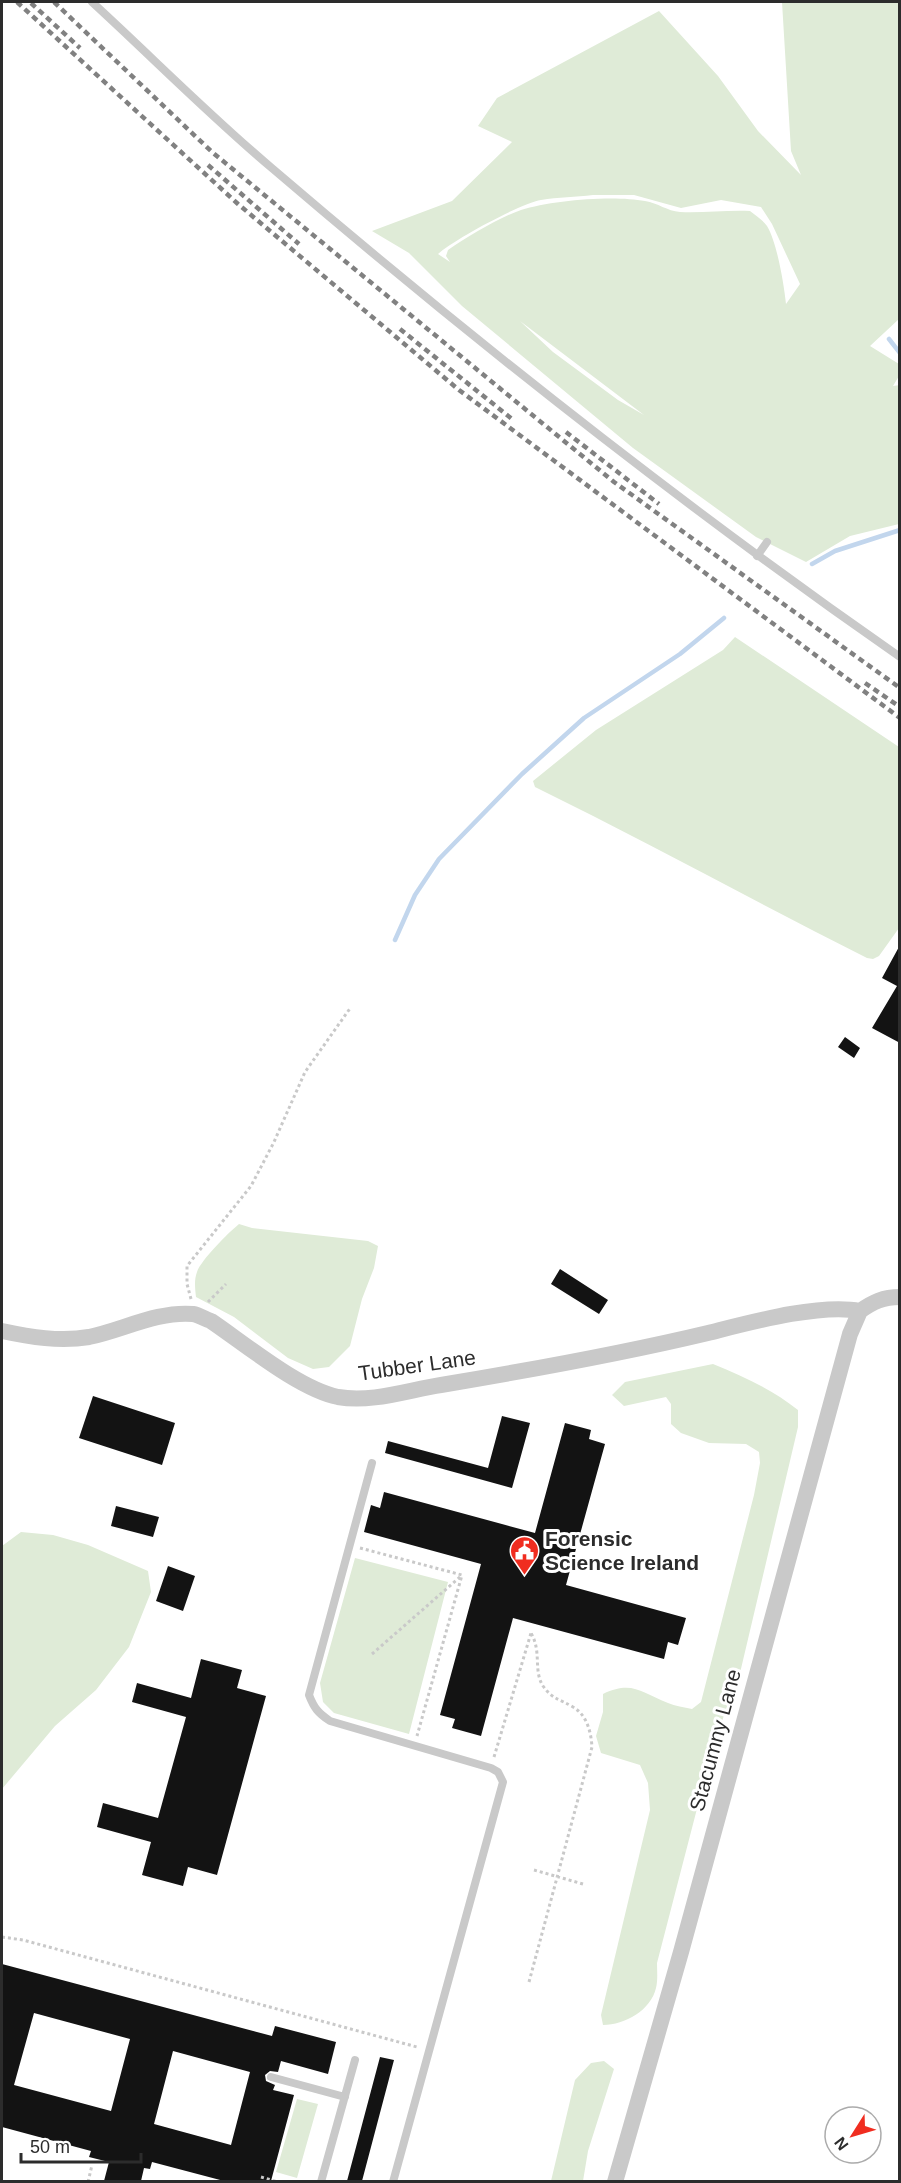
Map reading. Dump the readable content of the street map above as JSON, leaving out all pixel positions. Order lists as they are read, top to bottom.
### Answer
{
  "streets": {
    "street": ["Tubber Lane", "Stacumny Lane"]
  },
  "crossings": [
    ["Tubber Lane", "Stacumny Lane"]
  ],
  "places": {
    "public building": ["Forensic Science Ireland"]
  },
  "scale_bar": "50 m",
  "north": "bottom left"
}
